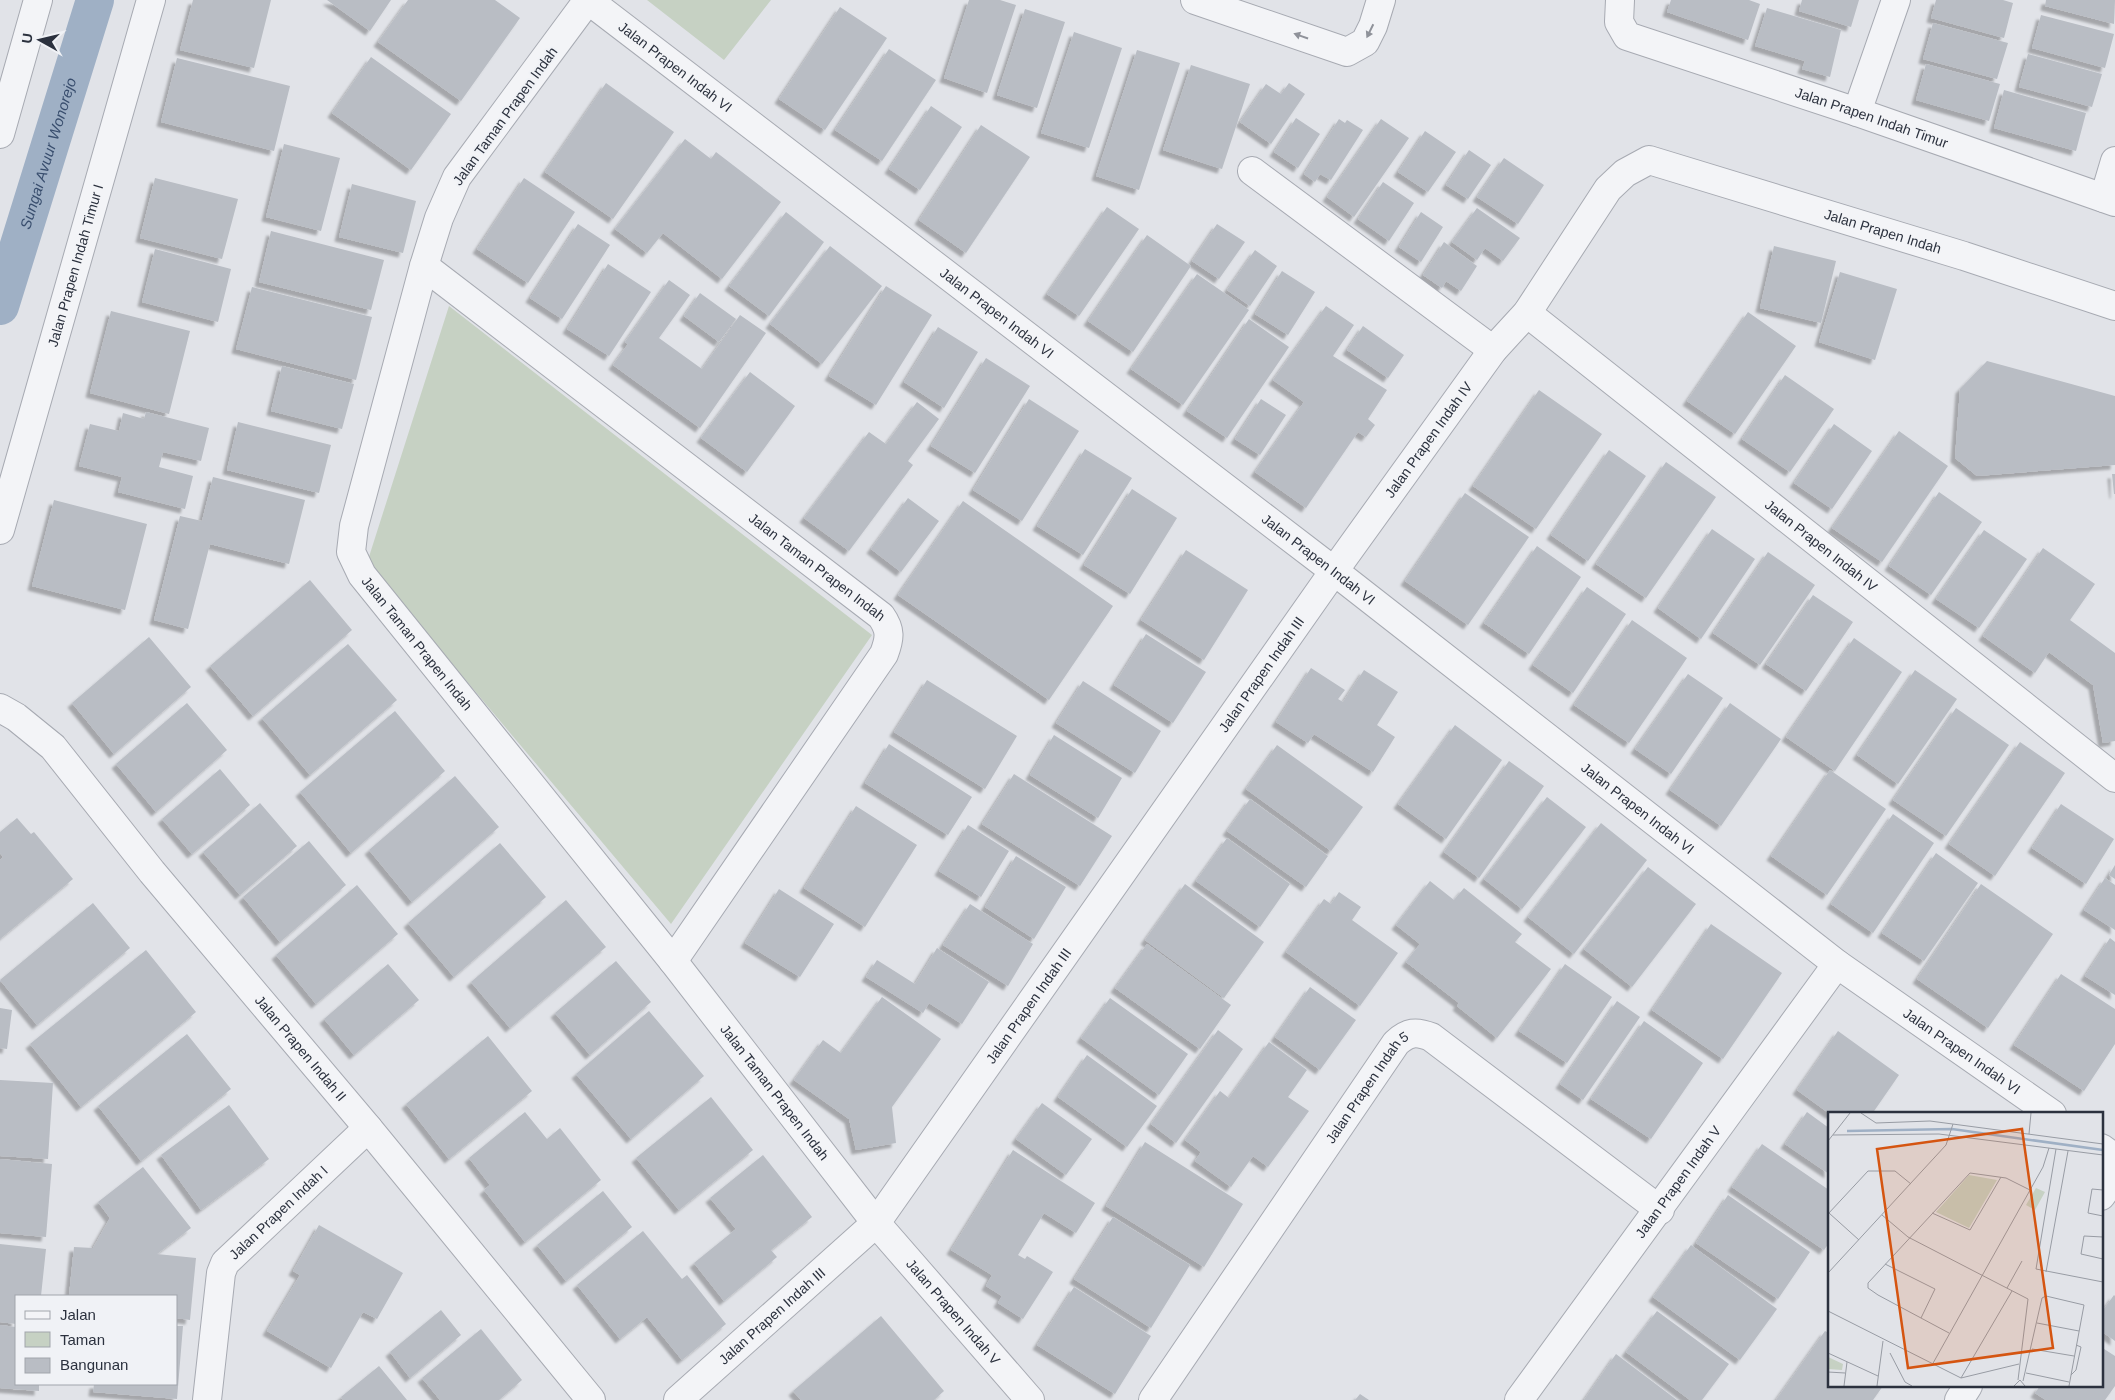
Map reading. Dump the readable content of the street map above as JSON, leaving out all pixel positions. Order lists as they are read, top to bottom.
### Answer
{
  "streets": {
    "street": [
      "Jalan Prapen Indah VI",
      "Jalan Taman Prapen Indah",
      "Jalan Prapen Indah Timur",
      "Jalan Prapen Indah",
      "Jalan Prapen Indah Timur I",
      "Jalan Prapen Indah IV",
      "Jalan Prapen Indah III",
      "Jalan Prapen Indah II",
      "Jalan Prapen Indah 5",
      "Jalan Prapen Indah V",
      "Jalan Prapen Indah I"
    ]
  },
  "crossings": [
    ["Jalan Prapen Indah VI", "Jalan Taman Prapen Indah"],
    ["Jalan Prapen Indah VI", "Jalan Prapen Indah IV"],
    ["Jalan Prapen Indah VI", "Jalan Prapen Indah III"],
    ["Jalan Prapen Indah VI", "Jalan Prapen Indah V"],
    ["Jalan Taman Prapen Indah", "Jalan Prapen Indah III"],
    ["Jalan Taman Prapen Indah", "Jalan Prapen Indah V"],
    ["Jalan Prapen Indah", "Jalan Prapen Indah IV"],
    ["Jalan Prapen Indah IV", "Jalan Prapen Indah III"],
    ["Jalan Prapen Indah III", "Jalan Prapen Indah V"],
    ["Jalan Prapen Indah II", "Jalan Prapen Indah I"],
    ["Jalan Prapen Indah 5", "Jalan Prapen Indah V"]
  ],
  "water": ["Sungai Avuur Wonorejo"],
  "legend": ["Jalan", "Taman", "Bangunan"],
  "north": "left"
}
